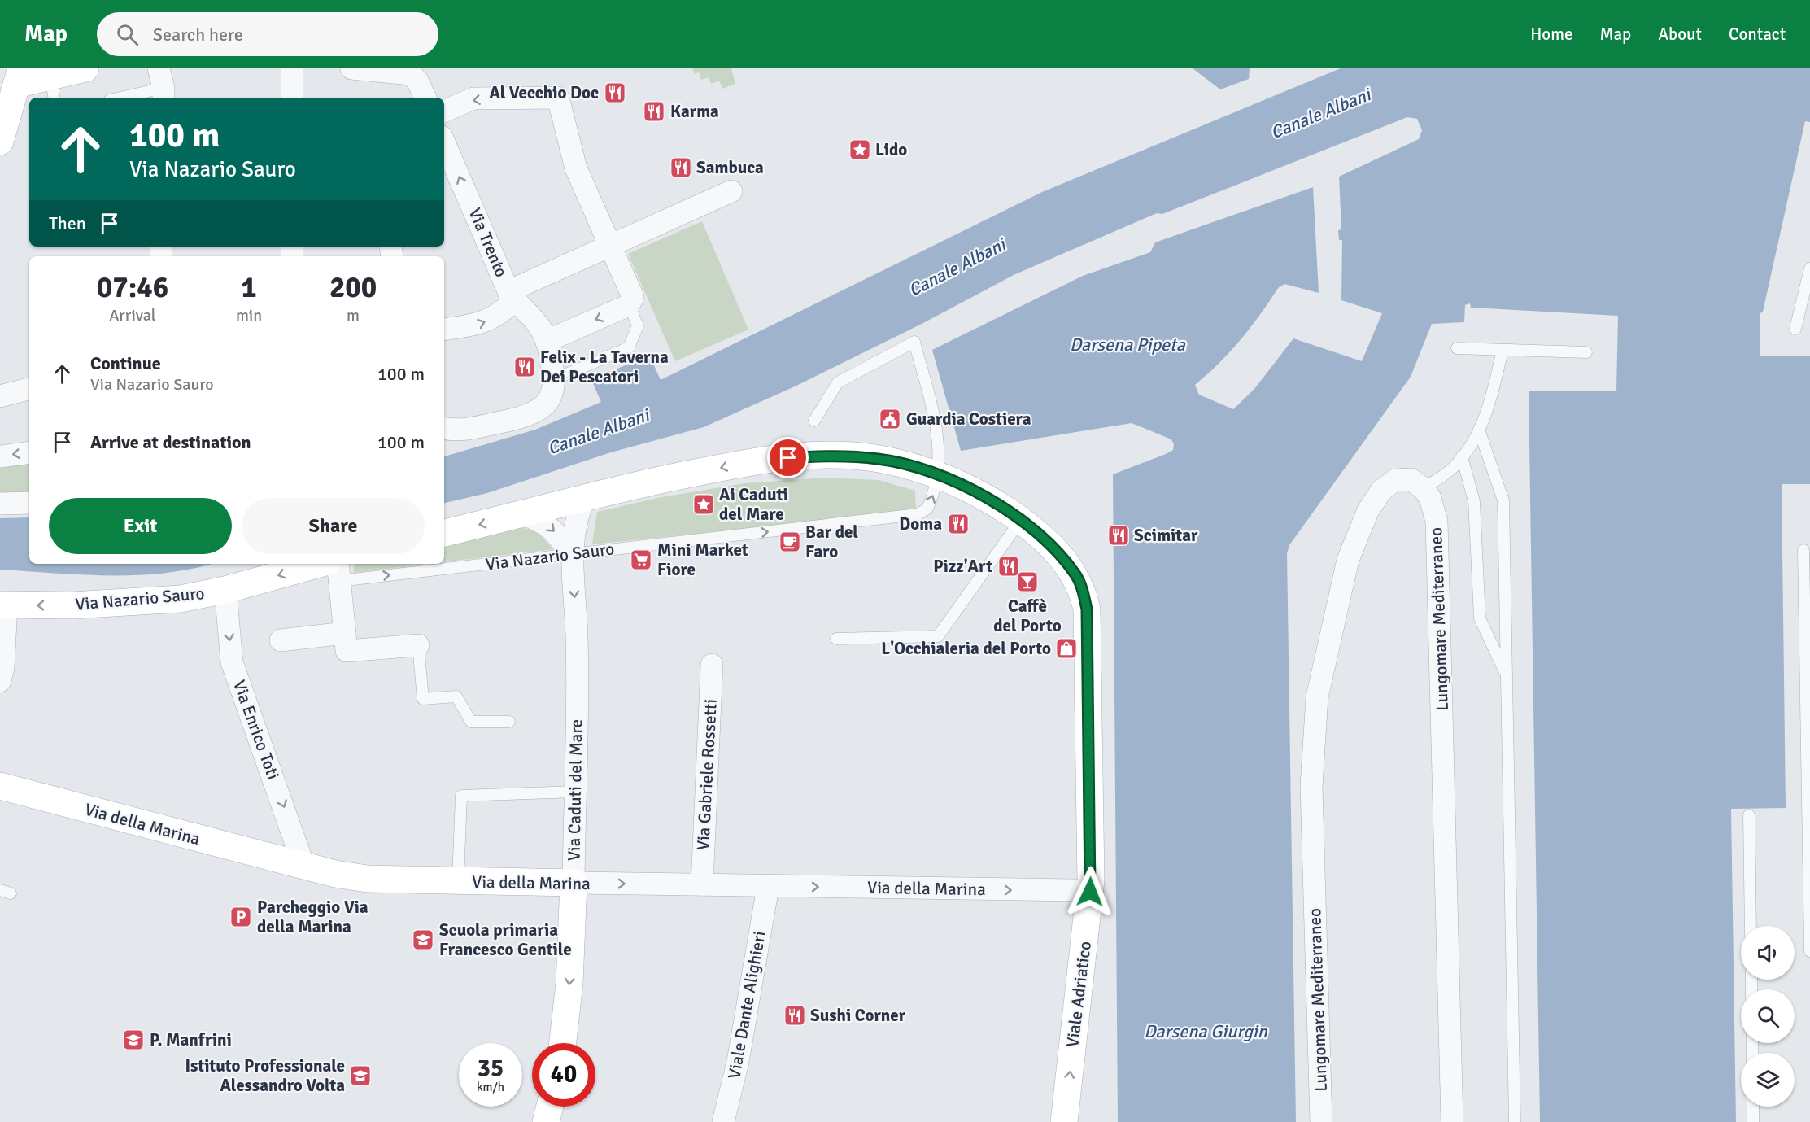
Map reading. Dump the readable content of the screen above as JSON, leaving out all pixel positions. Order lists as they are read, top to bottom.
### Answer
{
  "streets": {
    "street": [
      "Via Trento",
      "Via Nazario Sauro",
      "Lungomare Mediterraneo",
      "Via Enrico Toti",
      "Via Gabriele Rossetti",
      "Via Caduti del Mare",
      "Via della Marina",
      "Viale Adriatico",
      "Viale Dante Alighieri"
    ]
  },
  "crossings": [
    ["Via Nazario Sauro", "Via Enrico Toti"],
    ["Via Nazario Sauro", "Via Caduti del Mare"],
    ["Via Enrico Toti", "Via della Marina"],
    ["Via Gabriele Rossetti", "Via della Marina"],
    ["Via Caduti del Mare", "Via della Marina"],
    ["Via della Marina", "Viale Dante Alighieri"]
  ],
  "one_way": [
    "Via Trento",
    "Via Enrico Toti",
    "Via Caduti del Mare",
    "Via della Marina",
    "Viale Adriatico"
  ],
  "water": ["Canale Albani", "Darsena Pipeta", "Darsena Giurgin"],
  "places": {
    "restaurant": [
      "Al Vecchio Doc",
      "Karma",
      "Sambuca",
      "Felix - La Taverna Dei Pescatori",
      "Doma",
      "Scimitar",
      "Pizz'Art",
      "Sushi Corner"
    ],
    "place": ["Lido", "Ai Caduti del Mare"],
    "public building": ["Guardia Costiera"],
    "cafe": ["Bar del Faro"],
    "supermarket": ["Mini Market Fiore"],
    "bar": ["Caffè del Porto"],
    "shop": ["L'Occhialeria del Porto"],
    "parking": ["Parcheggio Via della Marina"],
    "school or university": ["Scuola primaria Francesco Gentile", "P. Manfrini", "Istituto Professionale Alessandro Volta"]
  },
  "page": {
    "header": "Map",
    "search": "Search here",
    "nav": [
      "Home",
      "Map",
      "About",
      "Contact"
    ],
    "turn": ["100 m", "Via Nazario Sauro"],
    "then": "Then",
    "eta": [
      "07:46",
      "Arrival",
      "1",
      "min",
      "200",
      "m"
    ],
    "list": [
      {
        "name": "Continue",
        "note": "Via Nazario Sauro",
        "value": "100 m"
      },
      {
        "name": "Arrive at destination",
        "value": "100 m"
      }
    ],
    "buttons": ["Exit", "Share"],
    "speed": "35 km/h",
    "limit": "40"
  }
}
